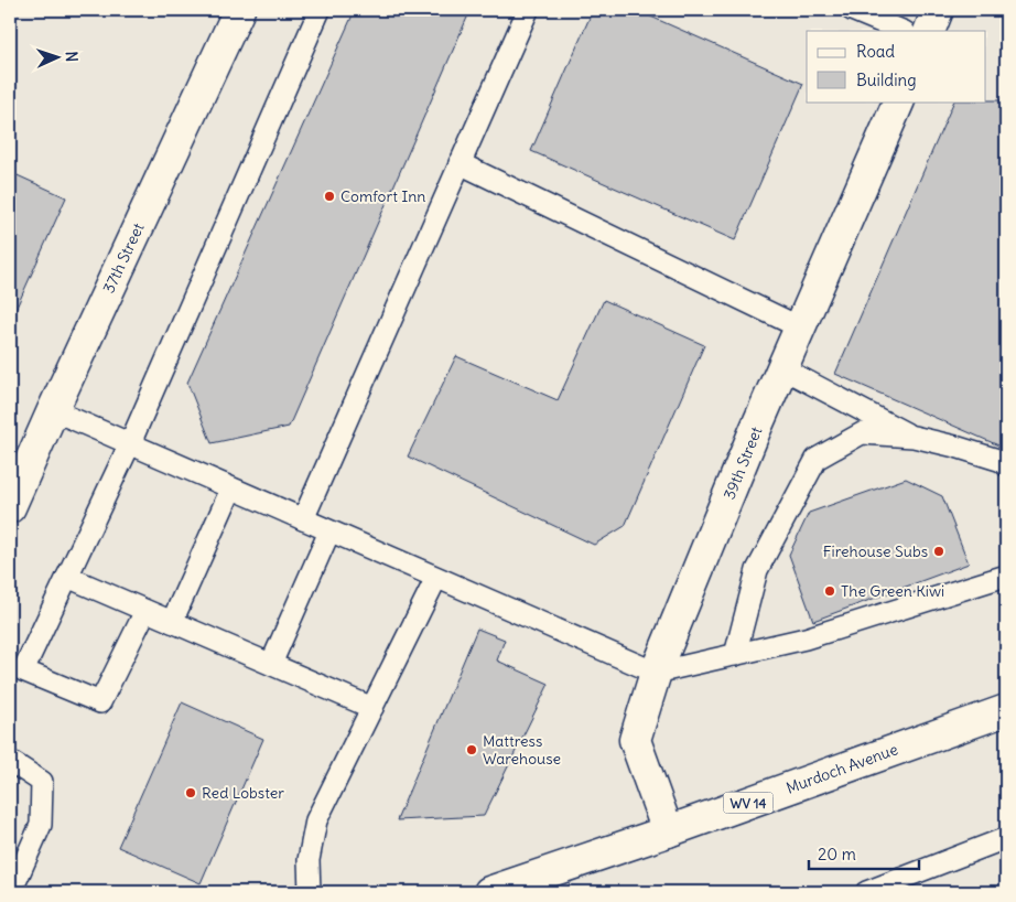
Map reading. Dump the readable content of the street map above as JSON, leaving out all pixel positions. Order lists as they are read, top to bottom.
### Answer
{
  "streets": {
    "street": [
      "37th Street",
      "39th Street",
      "Murdoch Avenue",
      "WV 14"
    ]
  },
  "crossings": [
    ["39th Street", "Murdoch Avenue"]
  ],
  "places": [
    "Comfort Inn",
    "Firehouse Subs",
    "The Green Kiwi",
    "Mattress Warehouse",
    "Red Lobster"
  ],
  "legend": ["Road", "Building"],
  "scale_bar": "20 m",
  "north": "right"
}
